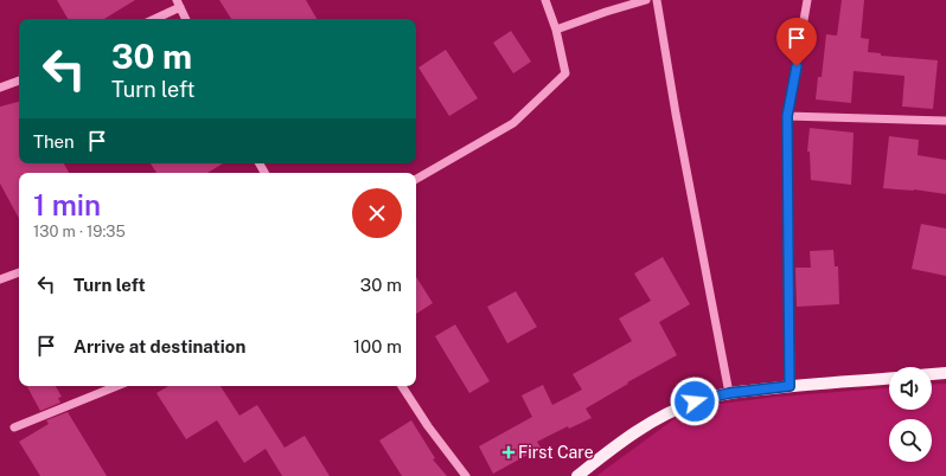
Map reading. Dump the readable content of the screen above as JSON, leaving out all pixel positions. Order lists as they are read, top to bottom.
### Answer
{
  "places": {
    "health": ["First Care"]
  },
  "page": {
    "turn": ["30 m", "Turn left"],
    "then": "Then",
    "heading": ["1 min", "130 m · 19:35"],
    "list": [
      {
        "name": "Turn left",
        "value": "30 m"
      },
      {
        "name": "Arrive at destination",
        "value": "100 m"
      }
    ]
  }
}
